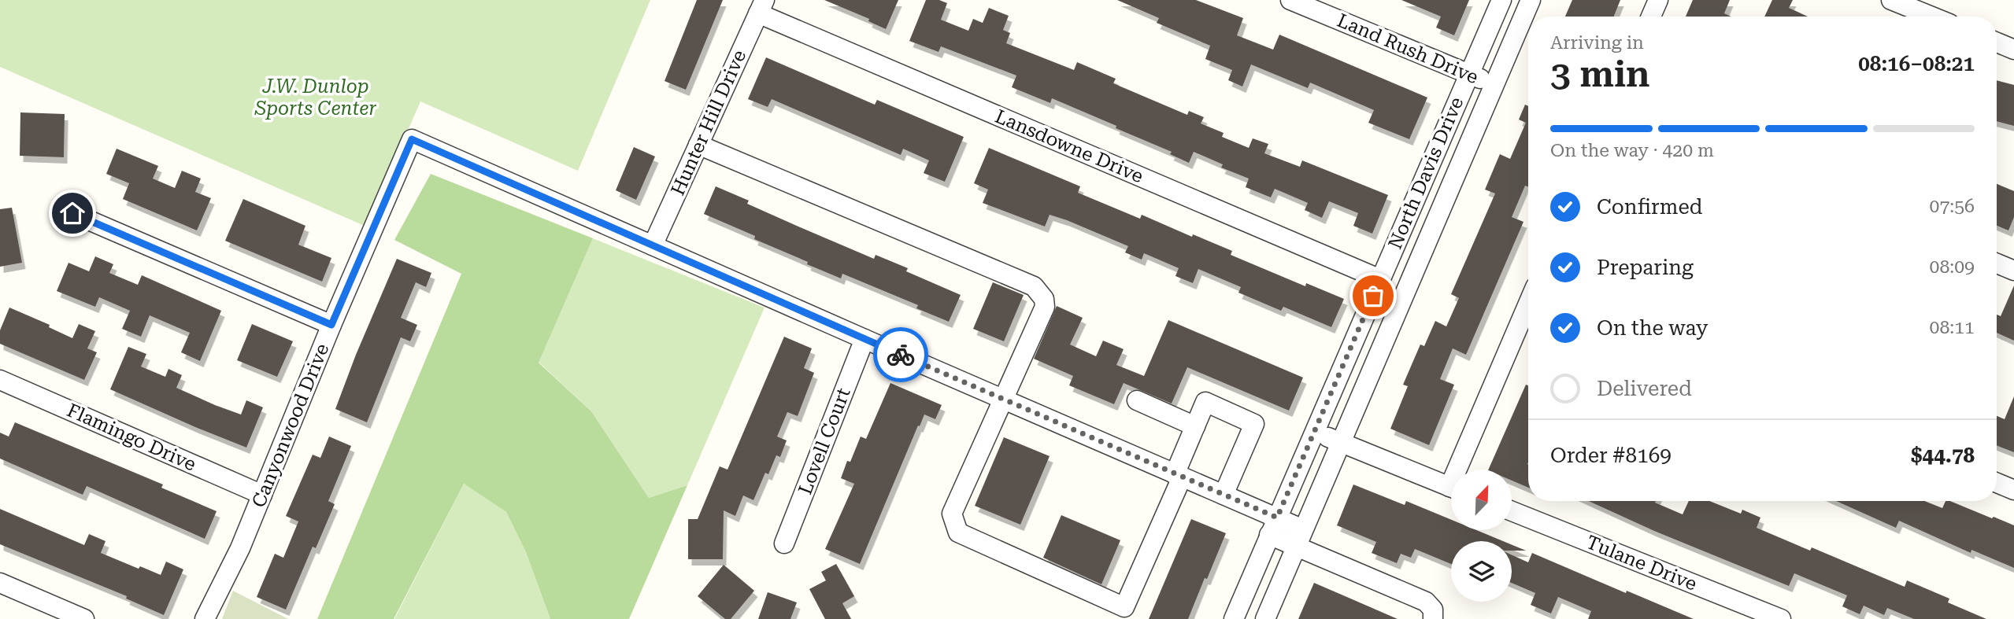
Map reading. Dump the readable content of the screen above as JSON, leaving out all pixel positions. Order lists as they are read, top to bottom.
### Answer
{
  "streets": {
    "street": [
      "Land Rush Drive",
      "Hunter Hill Drive",
      "Lansdowne Drive",
      "North Davis Drive",
      "Canyonwood Drive",
      "Flamingo Drive",
      "Lovell Court",
      "Tulane Drive"
    ]
  },
  "crossings": [
    ["Land Rush Drive", "North Davis Drive"],
    ["Hunter Hill Drive", "Lansdowne Drive"],
    ["Hunter Hill Drive", "Canyonwood Drive"],
    ["Lansdowne Drive", "North Davis Drive"],
    ["Canyonwood Drive", "Flamingo Drive"]
  ],
  "parks": ["J.W. Dunlop Sports Center"],
  "north": "top right",
  "page": {
    "heading": ["3 min", "Arriving in", "08:16–08:21"],
    "panel": ["Order #8169", "$44.78"],
    "bar": "On the way · 420 m",
    "list": [
      ["Confirmed", "07:56"],
      ["Preparing", "08:09"],
      ["On the way", "08:11"],
      "Delivered"
    ]
  }
}
